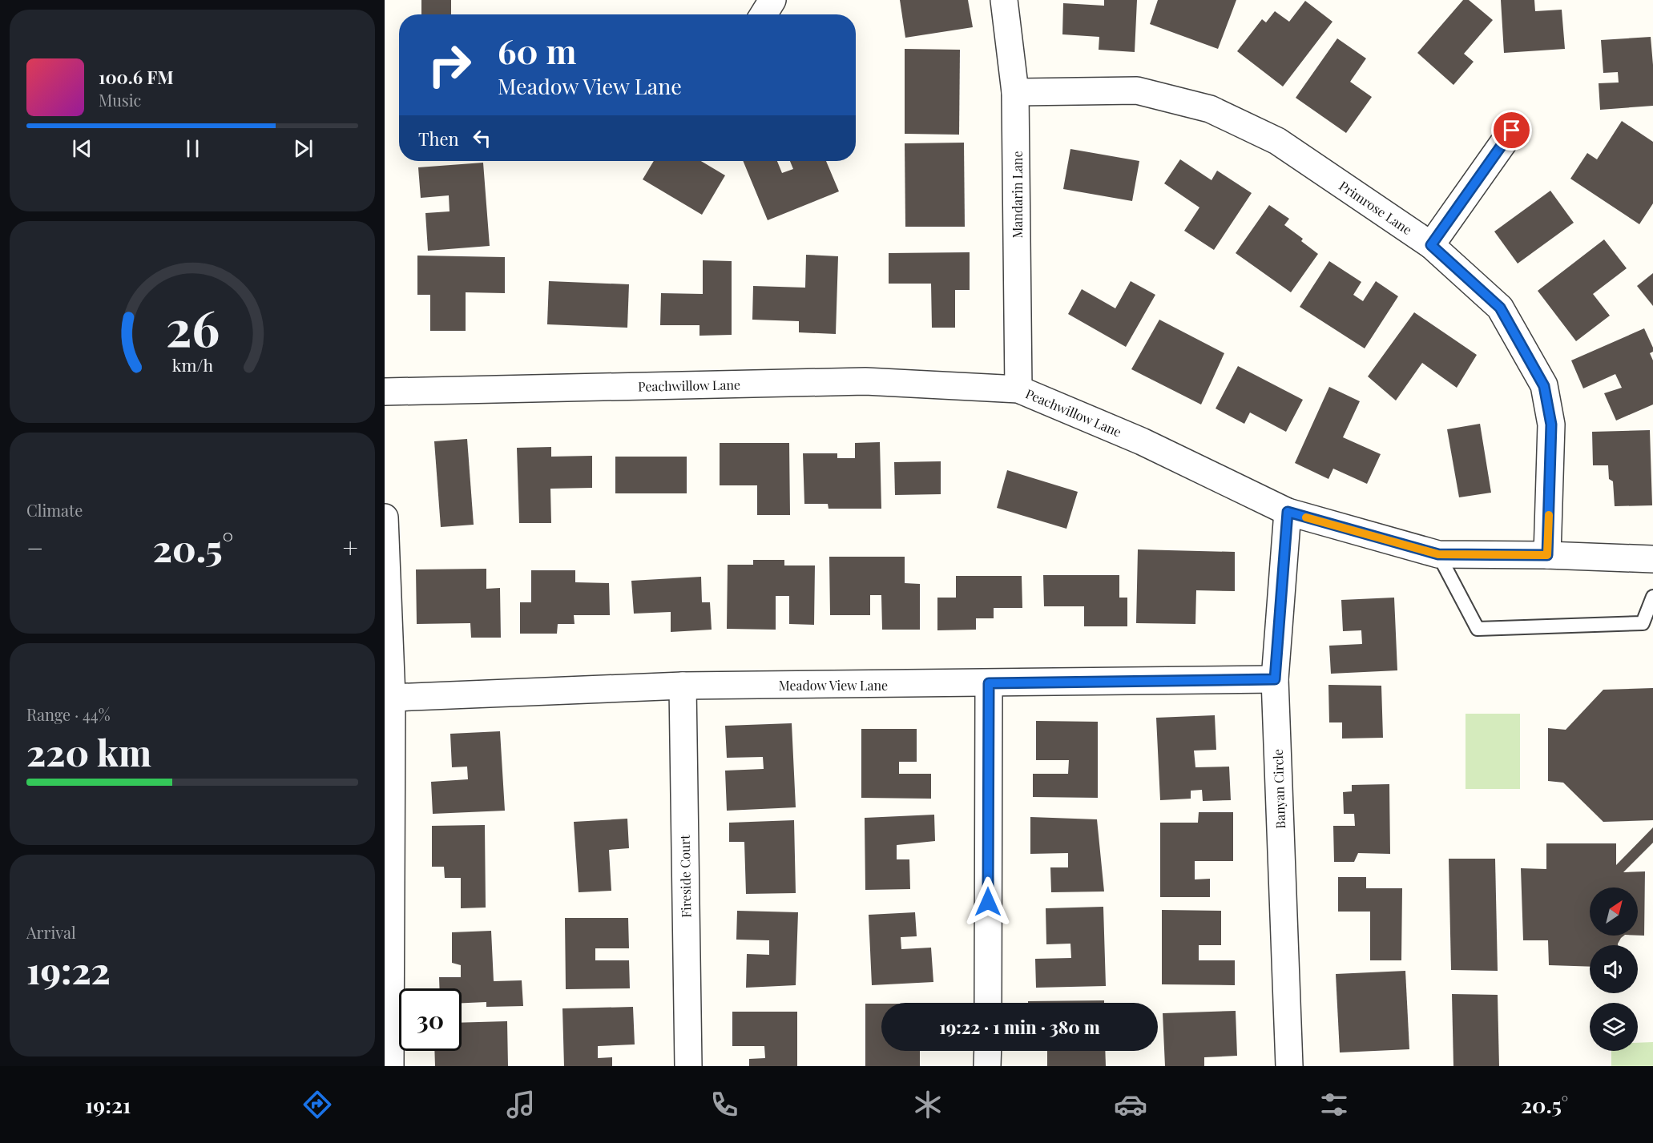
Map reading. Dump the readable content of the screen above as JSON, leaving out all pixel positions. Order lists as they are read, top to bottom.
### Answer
{
  "streets": {
    "street": [
      "Mandarin Lane",
      "Primrose Lane",
      "Peachwillow Lane",
      "Meadow View Lane",
      "Banyan Circle",
      "Fireside Court"
    ]
  },
  "crossings": [
    ["Mandarin Lane", "Primrose Lane"],
    ["Mandarin Lane", "Peachwillow Lane"],
    ["Primrose Lane", "Peachwillow Lane"],
    ["Peachwillow Lane", "Banyan Circle"],
    ["Meadow View Lane", "Banyan Circle"],
    ["Meadow View Lane", "Fireside Court"]
  ],
  "north": "top right",
  "page": {
    "turn": ["60 m", "Meadow View Lane"],
    "song": ["100.6 FM", "Music"],
    "then": "Then",
    "tile": [
      "Climate",
      ["Range · 44%", "220 km"],
      ["Arrival", "19:22"]
    ],
    "heat": ["−", "20.5°", "+"],
    "limit": "30",
    "trip": "19:22 · 1 min · 380 m",
    "tabs": ["19:21", "20.5°"],
    "gauge": ["26", "km/h"]
  }
}
